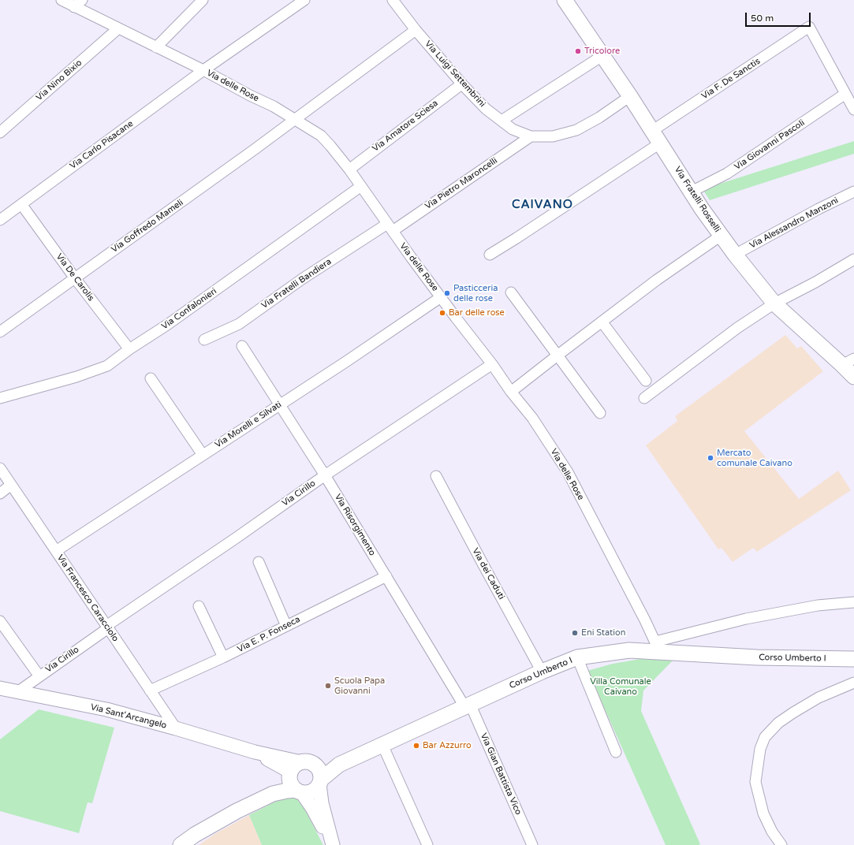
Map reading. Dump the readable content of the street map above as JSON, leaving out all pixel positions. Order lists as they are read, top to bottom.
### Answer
{
  "streets": {
    "main road": ["Via Fratelli Rosselli", "Corso Umberto I"],
    "street": [
      "Via Luigi Settembrini",
      "Via F. De Sanctis",
      "Via Nino Bixio",
      "Via delle Rose",
      "Via Amatore Sciesa",
      "Via Carlo Pisacane",
      "Via Giovanni Pascoli",
      "Via Pietro Maroncelli",
      "Via Alessandro Manzoni",
      "Via Goffredo Mameli",
      "Via De Carolis",
      "Via Fratelli Bandiera",
      "Via Confalonieri",
      "Via Morelli e Silvati",
      "Via Cirillo",
      "Via Risorgimento",
      "Via dei Caduti",
      "Via Francesco Caracciolo",
      "Via E. P. Fonseca",
      "Via Sant'Arcangelo",
      "Via Gian Battista Vico"
    ]
  },
  "crossings": [
    ["Via Luigi Settembrini", "Via Amatore Sciesa"],
    ["Via Luigi Settembrini", "Via Pietro Maroncelli"],
    ["Via Luigi Settembrini", "Via Fratelli Rosselli"],
    ["Via Luigi Settembrini", "Via Goffredo Mameli"],
    ["Via F. De Sanctis", "Via Giovanni Pascoli"],
    ["Via F. De Sanctis", "Via Fratelli Rosselli"],
    ["Via Nino Bixio", "Via delle Rose"],
    ["Via delle Rose", "Via Amatore Sciesa"],
    ["Via delle Rose", "Via Carlo Pisacane"],
    ["Via delle Rose", "Via Pietro Maroncelli"],
    ["Via delle Rose", "Via Goffredo Mameli"],
    ["Via delle Rose", "Via Fratelli Bandiera"],
    ["Via delle Rose", "Via Confalonieri"],
    ["Via delle Rose", "Via Morelli e Silvati"],
    ["Via delle Rose", "Via Cirillo"],
    ["Via delle Rose", "Corso Umberto I"],
    ["Via Carlo Pisacane", "Via De Carolis"],
    ["Via Giovanni Pascoli", "Via Fratelli Rosselli"],
    ["Via Pietro Maroncelli", "Via Fratelli Bandiera"],
    ["Via Fratelli Rosselli", "Via Alessandro Manzoni"],
    ["Via Goffredo Mameli", "Via De Carolis"],
    ["Via De Carolis", "Via Confalonieri"],
    ["Via Morelli e Silvati", "Via Risorgimento"],
    ["Via Morelli e Silvati", "Via Francesco Caracciolo"],
    ["Via Cirillo", "Via Risorgimento"],
    ["Via Cirillo", "Via Francesco Caracciolo"],
    ["Via Cirillo", "Via Sant'Arcangelo"],
    ["Via Risorgimento", "Via E. P. Fonseca"],
    ["Via Risorgimento", "Corso Umberto I"],
    ["Via Risorgimento", "Via Gian Battista Vico"],
    ["Via dei Caduti", "Corso Umberto I"],
    ["Via Francesco Caracciolo", "Via E. P. Fonseca"],
    ["Via Francesco Caracciolo", "Via Sant'Arcangelo"],
    ["Corso Umberto I", "Via Sant'Arcangelo"],
    ["Corso Umberto I", "Via Gian Battista Vico"]
  ],
  "districts": ["CAIVANO"],
  "parks": ["Villa Comunale Caivano"],
  "places": [
    "Tricolore",
    "Pasticceria delle rose",
    "Bar delle rose",
    "Mercato comunale Caivano",
    "Eni Station",
    "Scuola Papa Giovanni",
    "Bar Azzurro"
  ],
  "scale_bar": "50 m"
}
